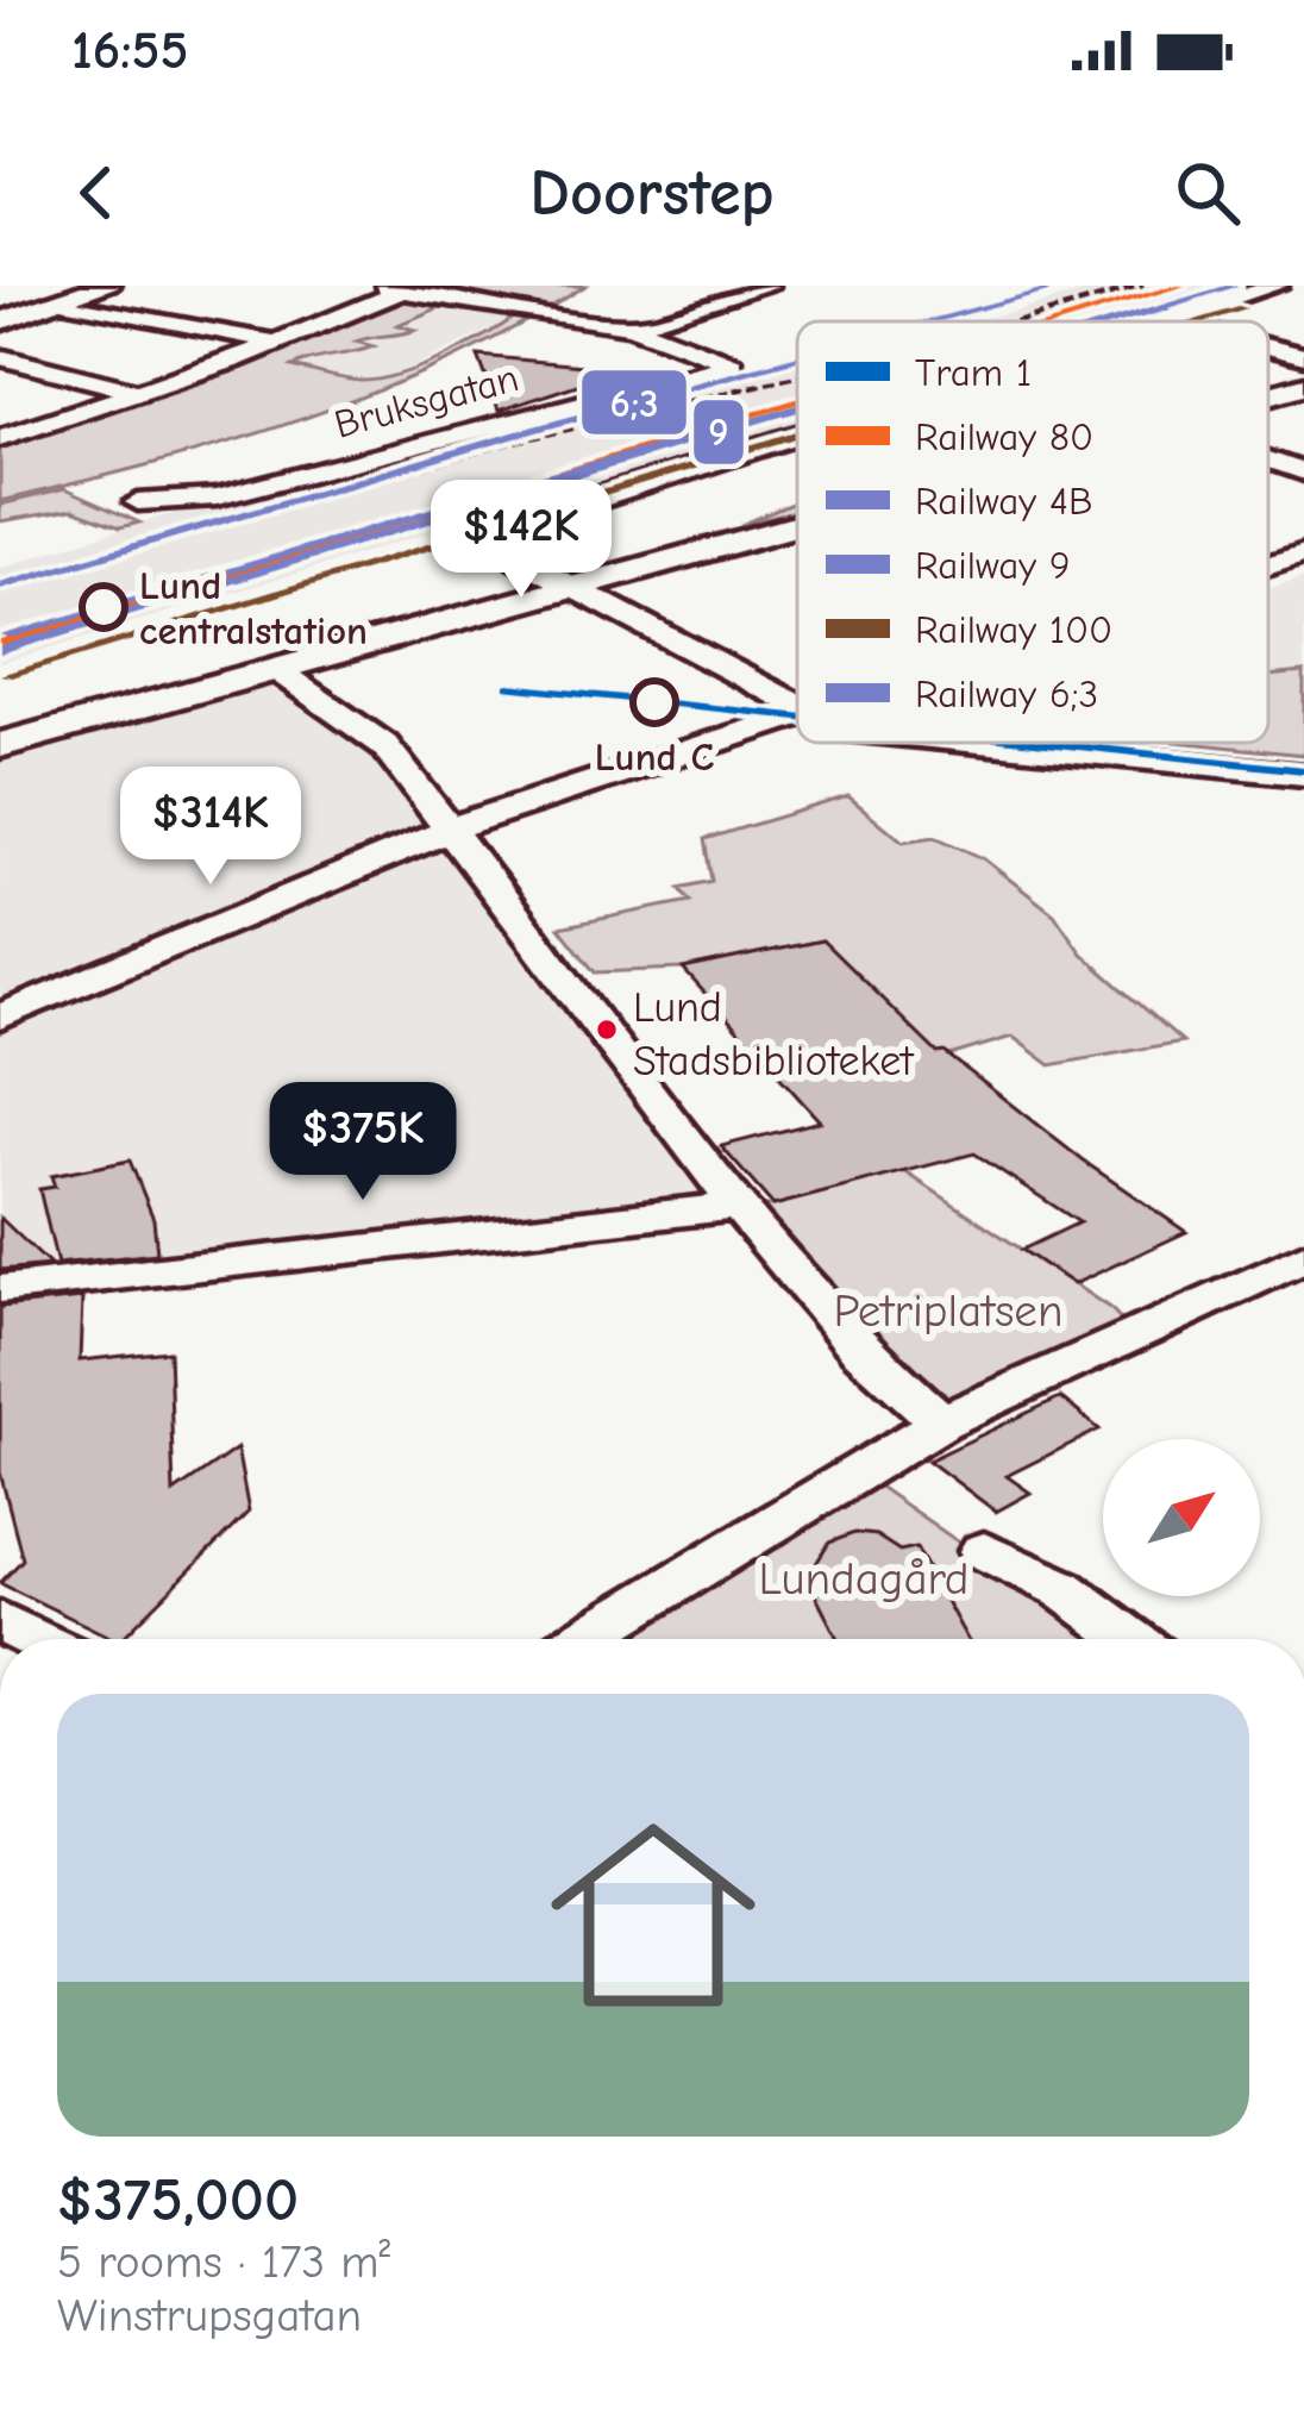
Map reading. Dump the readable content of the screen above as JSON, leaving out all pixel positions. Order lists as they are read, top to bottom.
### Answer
{
  "streets": {
    "street": ["Bruksgatan"]
  },
  "parks": ["Petriplatsen", "Lundagård"],
  "places": ["Lund centralstation", "Lund C", "Lund Stadsbiblioteket"],
  "lines": [
    "rail line 80",
    "rail line 9",
    "rail line 6;3",
    "rail line 4B",
    "rail line 100",
    "tram line 1"
  ],
  "legend": [
    "Tram 1",
    "Railway 80",
    "Railway 4B",
    "Railway 9",
    "Railway 100",
    "Railway 6;3"
  ],
  "north": "top right",
  "page": {
    "status": "16:55",
    "header": "Doorstep",
    "price": ["$142K", "$314K", "$375K"],
    "list": [
      {
        "name": "$375,000",
        "note": "5 rooms · 173 m² · Winstrupsgatan"
      }
    ]
  }
}
